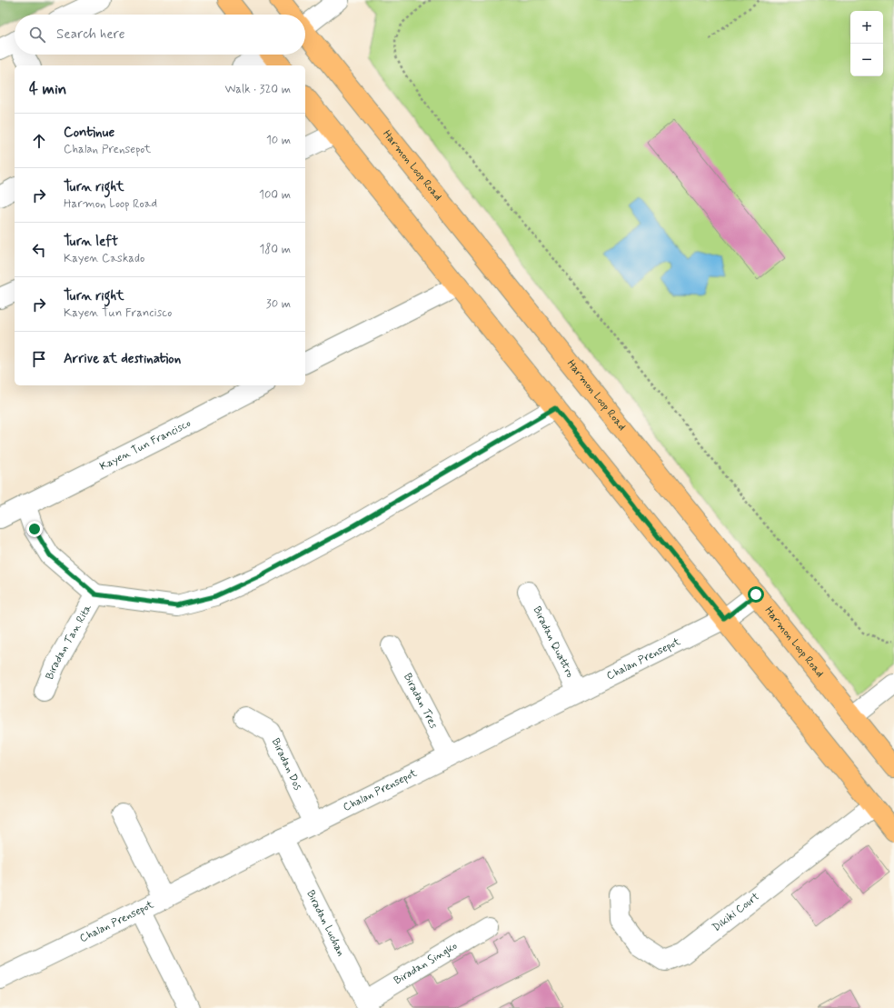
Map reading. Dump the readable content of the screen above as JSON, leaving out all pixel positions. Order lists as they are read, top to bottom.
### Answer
{
  "streets": {
    "main road": ["Harmon Loop Road"],
    "street": [
      "Kayen Tun Francisco",
      "Biradan Quattro",
      "Biradan Tan Rita",
      "Chalan Prensepot",
      "Biradan Tres",
      "Biradan Dos",
      "Dikiki Court",
      "Biradan Luchan",
      "Biradan Singko"
    ]
  },
  "crossings": [
    ["Harmon Loop Road", "Chalan Prensepot"],
    ["Biradan Quattro", "Chalan Prensepot"],
    ["Chalan Prensepot", "Biradan Tres"],
    ["Chalan Prensepot", "Biradan Dos"],
    ["Chalan Prensepot", "Biradan Luchan"],
    ["Biradan Luchan", "Biradan Singko"]
  ],
  "page": {
    "map_buttons": ["+", "−"],
    "search": "Search here",
    "heading": ["4 min", "Walk · 320 m"],
    "list": [
      ["Continue", "Chalan Prensepot", "10 m"],
      ["Turn right", "Harmon Loop Road", "100 m"],
      ["Turn left", "Kayen Caskado", "180 m"],
      ["Turn right", "Kayen Tun Francisco", "30 m"],
      "Arrive at destination"
    ]
  }
}
